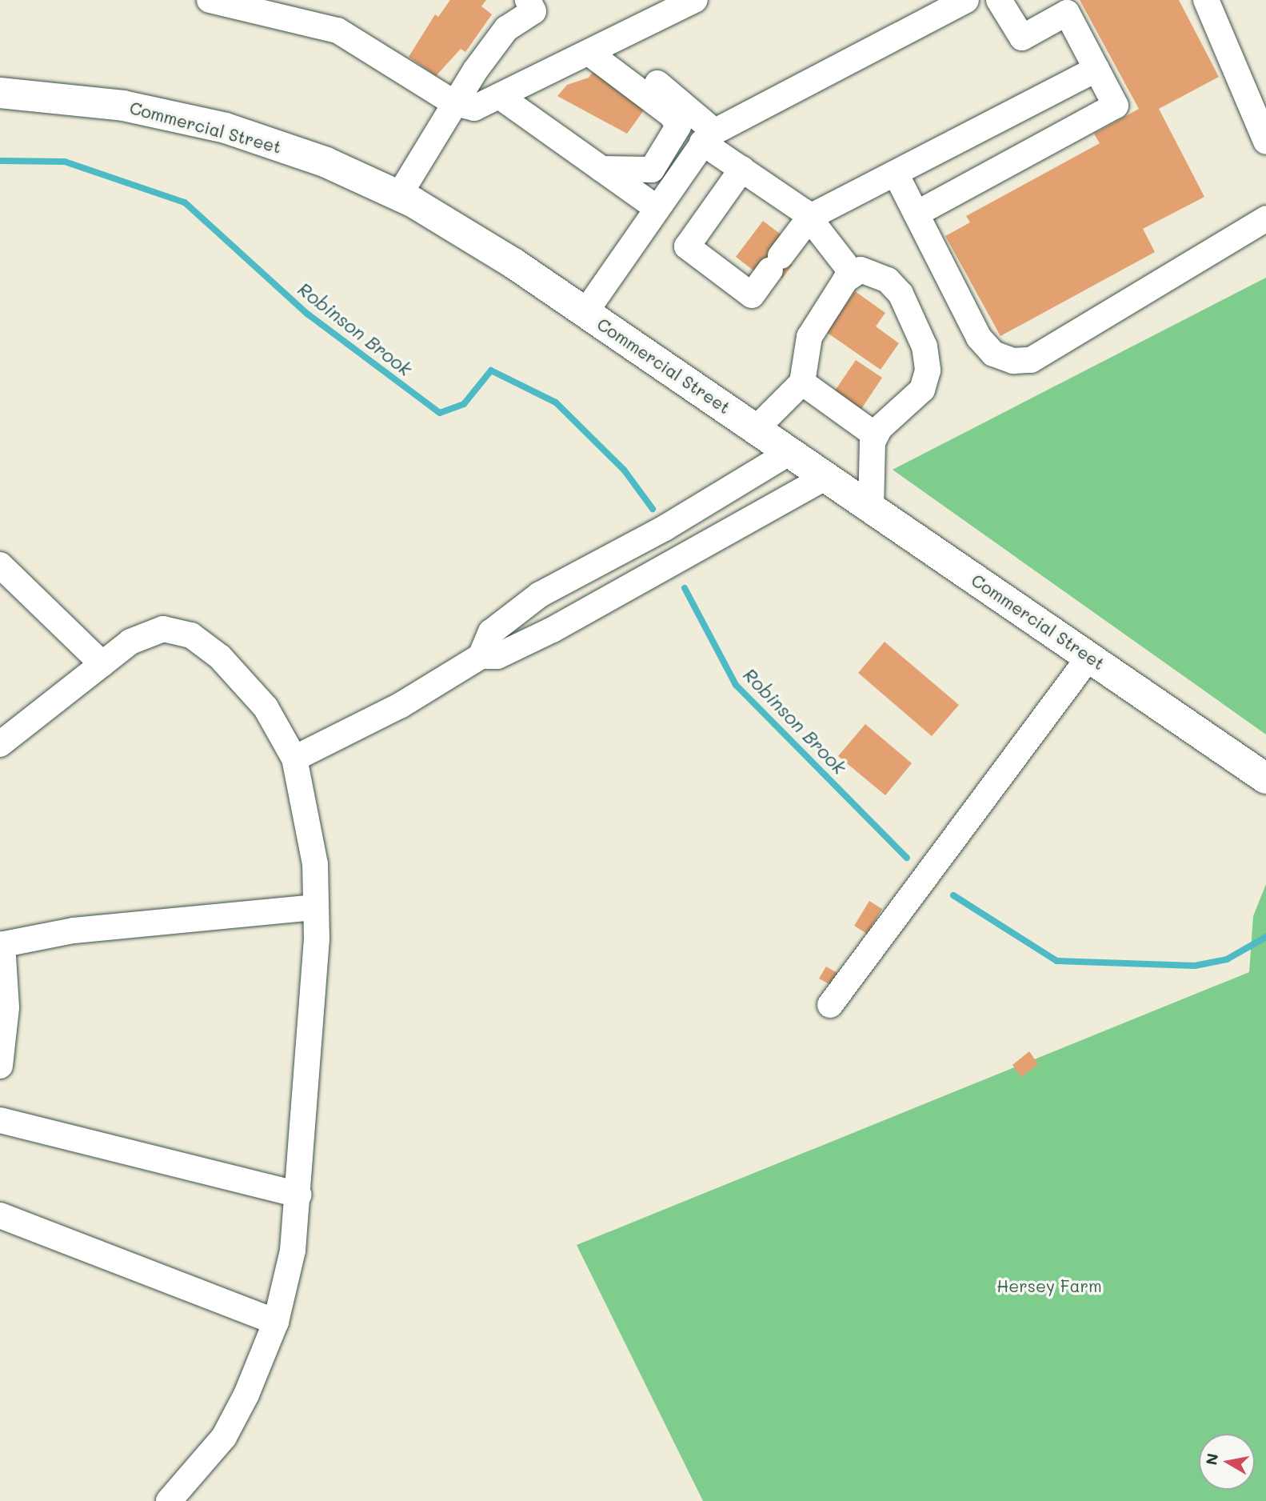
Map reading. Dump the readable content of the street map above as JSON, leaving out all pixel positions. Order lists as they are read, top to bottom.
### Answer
{
  "streets": {
    "main road": ["Commercial Street"]
  },
  "water": ["Robinson Brook"],
  "parks": ["Hersey Farm"],
  "north": "left"
}
